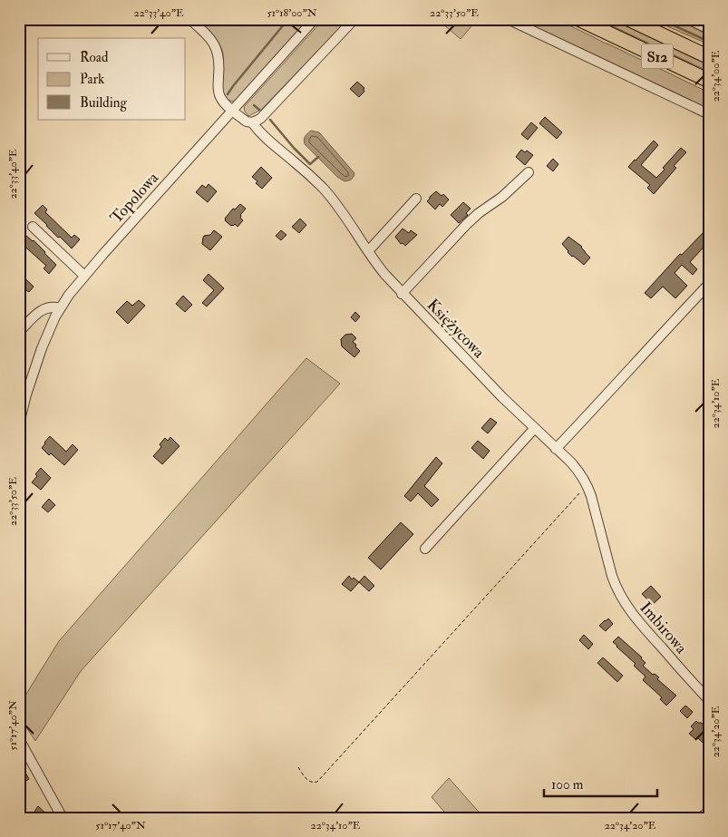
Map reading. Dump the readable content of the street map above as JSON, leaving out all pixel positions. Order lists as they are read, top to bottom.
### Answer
{
  "streets": {
    "highway": ["S12"],
    "street": ["Topolowa", "Księżycowa", "Imbirowa"]
  },
  "crossings": [
    ["Topolowa", "Księżycowa"],
    ["Księżycowa", "Imbirowa"]
  ],
  "legend": ["Road", "Park", "Building"],
  "scale_bar": "100 m",
  "coordinates": [
    "22°33'40\"E",
    "51°18'00\"N",
    "22°33'50\"E",
    "22°34'00\"E",
    "22°34'10\"E",
    "51°17'40\"N",
    "22°34'20\"E"
  ]
}
